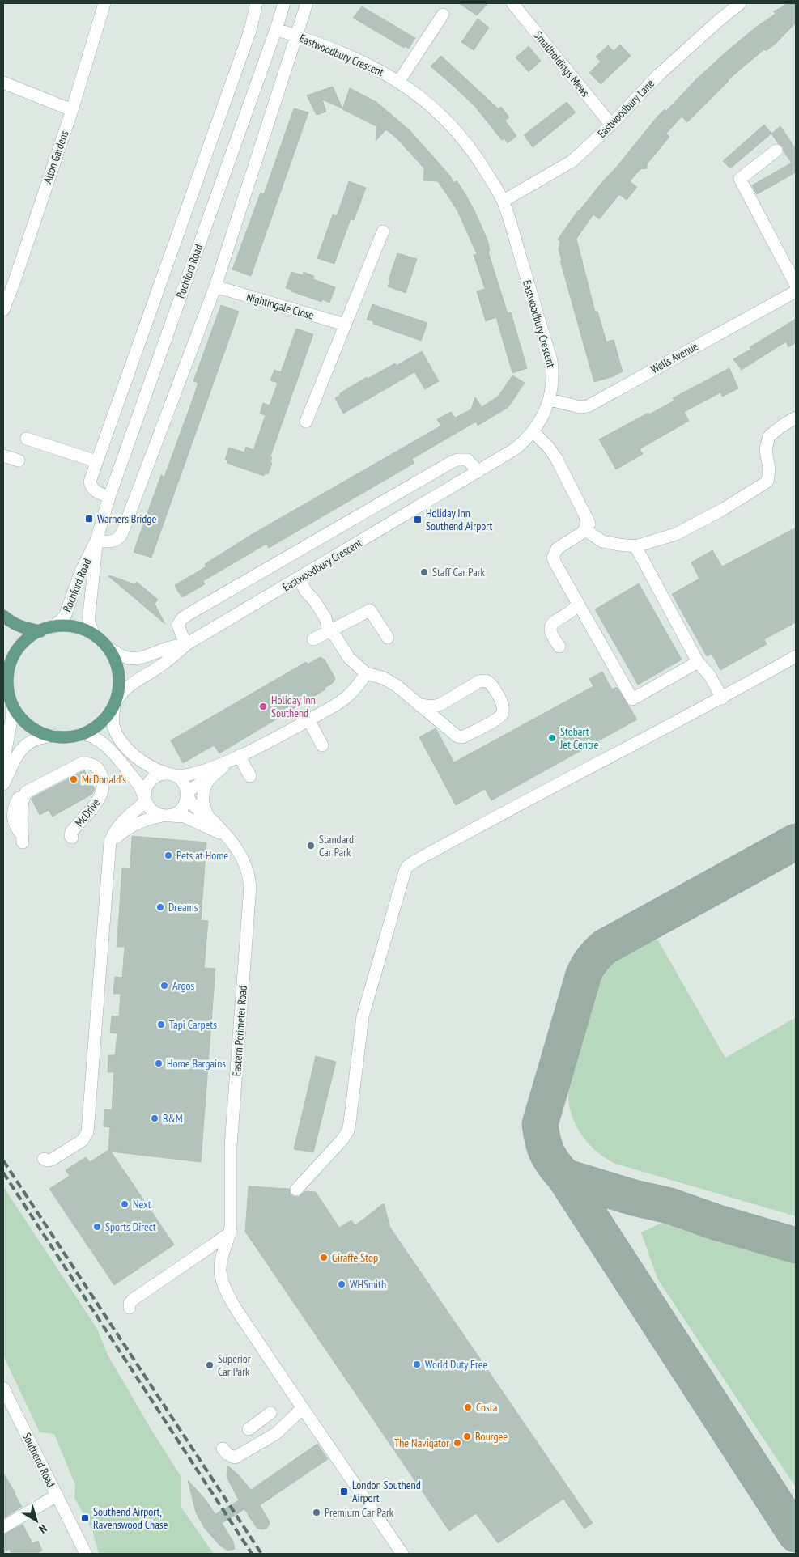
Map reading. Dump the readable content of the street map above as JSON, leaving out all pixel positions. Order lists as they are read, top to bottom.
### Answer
{
  "streets": {
    "street": [
      "Eastwoodbury Crescent",
      "Smallholdings Mews",
      "Eastwoodbury Lane",
      "Alton Gardens",
      "Rochford Road",
      "Nightingale Close",
      "Wells Avenue",
      "McDrive",
      "Eastern Perimeter Road",
      "Southend Road"
    ]
  },
  "crossings": [
    ["Eastwoodbury Crescent", "Eastwoodbury Lane"],
    ["Eastwoodbury Crescent", "Rochford Road"],
    ["Eastwoodbury Crescent", "Wells Avenue"],
    ["Smallholdings Mews", "Eastwoodbury Lane"]
  ],
  "places": {
    "transit": [
      "Warners Bridge",
      "Holiday Inn Southend Airport",
      "London Southend Airport",
      "Southend Airport, Ravenswood Chase"
    ],
    "other": [
      "Staff Car Park",
      "Holiday Inn Southend",
      "Stobart Jet Centre",
      "McDonald's",
      "Standard Car Park",
      "Pets at Home",
      "Dreams",
      "Argos",
      "Tapi Carpets",
      "Home Bargains",
      "B&M",
      "Next",
      "Sports Direct",
      "Giraffe Stop",
      "WHSmith",
      "World Duty Free",
      "Superior Car Park",
      "Costa",
      "Bourgee",
      "The Navigator",
      "Premium Car Park"
    ]
  },
  "north": "bottom right"
}
